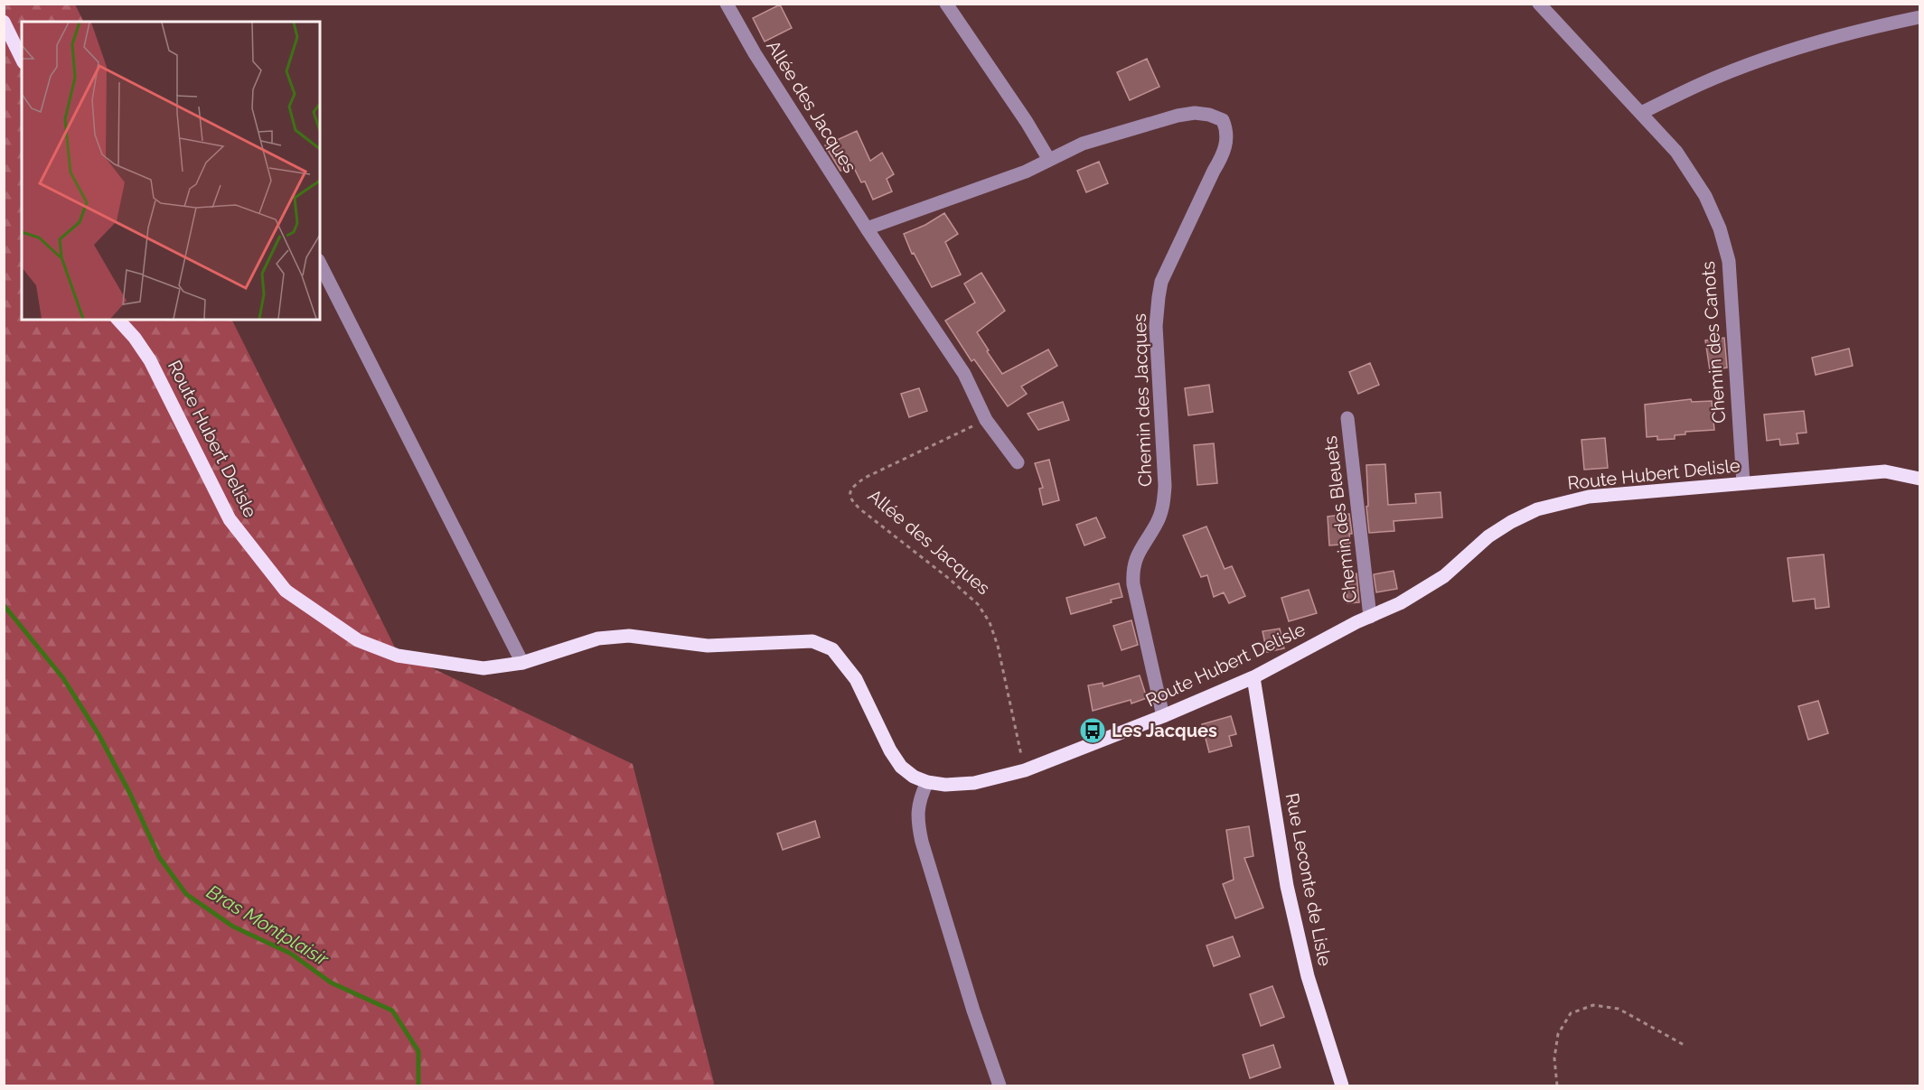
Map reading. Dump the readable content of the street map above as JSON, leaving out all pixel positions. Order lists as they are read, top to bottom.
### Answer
{
  "streets": {
    "main road": ["Route Hubert Delisle", "Rue Leconte de Lisle"],
    "street": [
      "Allée des Jacques",
      "Chemin des Canots",
      "Chemin des Jacques",
      "Chemin des Bleuets"
    ]
  },
  "crossings": [
    ["Allée des Jacques", "Route Hubert Delisle"],
    ["Chemin des Canots", "Route Hubert Delisle"],
    ["Chemin des Jacques", "Route Hubert Delisle"],
    ["Route Hubert Delisle", "Chemin des Bleuets"],
    ["Route Hubert Delisle", "Rue Leconte de Lisle"]
  ],
  "water": ["Bras Montplaisir"],
  "places": {
    "bus stop": ["Les Jacques"]
  }
}
